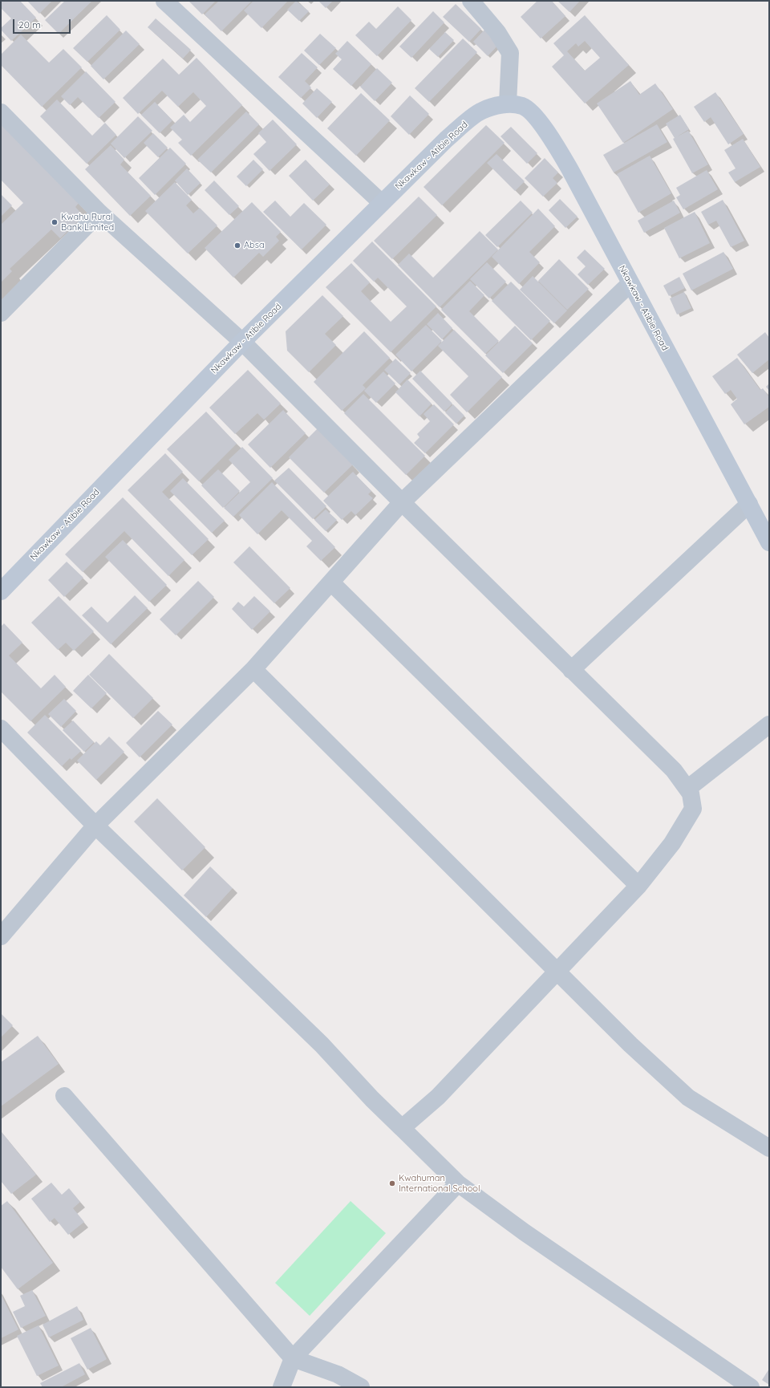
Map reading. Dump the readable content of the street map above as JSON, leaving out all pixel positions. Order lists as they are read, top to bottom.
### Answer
{
  "streets": {
    "main road": ["Nkawkaw - Atibie Road"]
  },
  "places": ["Kwahu Rural Bank Limited", "Absa", "Kwahuman International School"],
  "scale_bar": "20 m"
}
